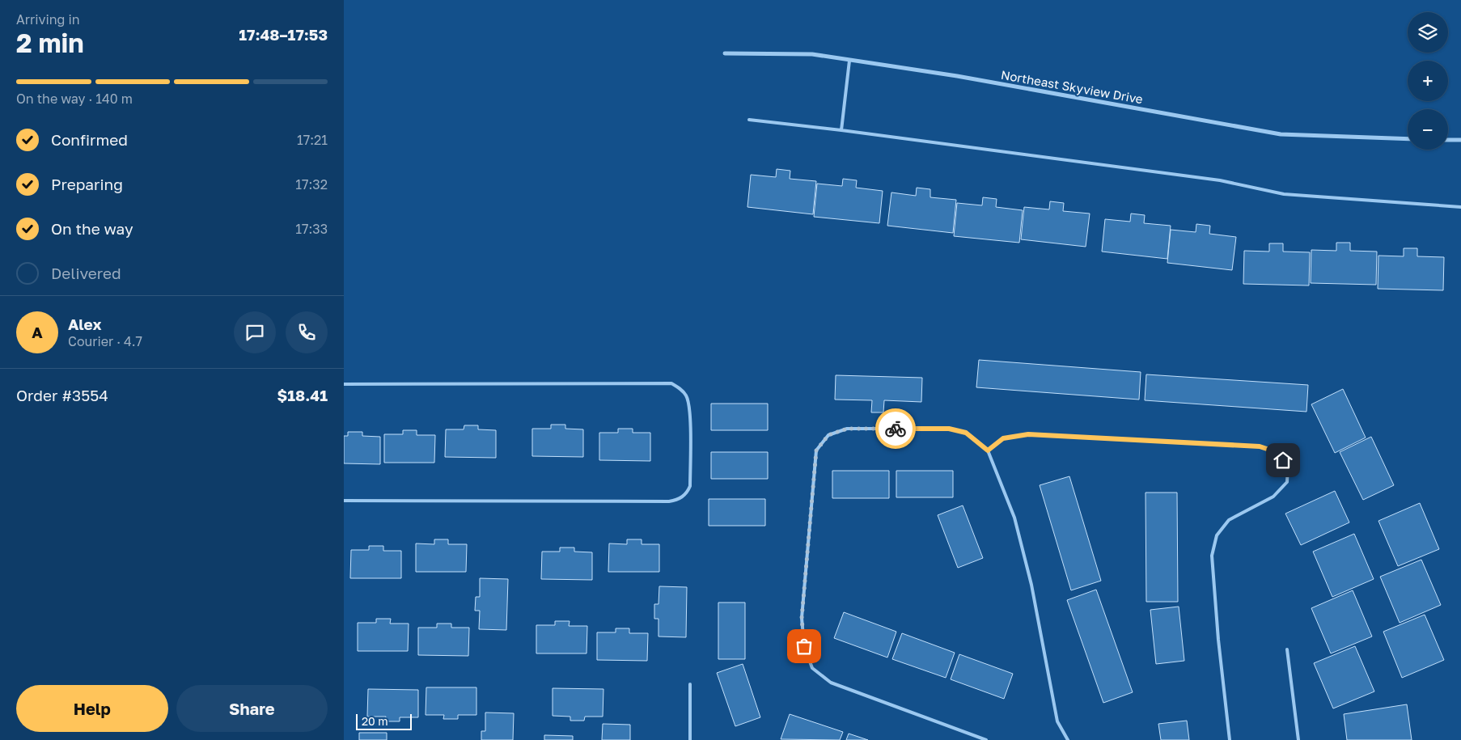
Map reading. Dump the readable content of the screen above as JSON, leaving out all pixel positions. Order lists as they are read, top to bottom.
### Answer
{
  "streets": {
    "street": ["Northeast Skyview Drive"]
  },
  "scale_bar": "20 m",
  "page": {
    "heading": ["2 min", "Arriving in", "17:48–17:53"],
    "panel": [
      "Alex",
      "Courier · 4.7",
      "Order #3554",
      "$18.41"
    ],
    "map_buttons": ["+", "−"],
    "bar": "On the way · 140 m",
    "list": [
      ["Confirmed", "17:21"],
      ["Preparing", "17:32"],
      ["On the way", "17:33"],
      "Delivered"
    ],
    "round": "A",
    "buttons": ["Help", "Share"],
    "scale": "20 m"
  }
}
